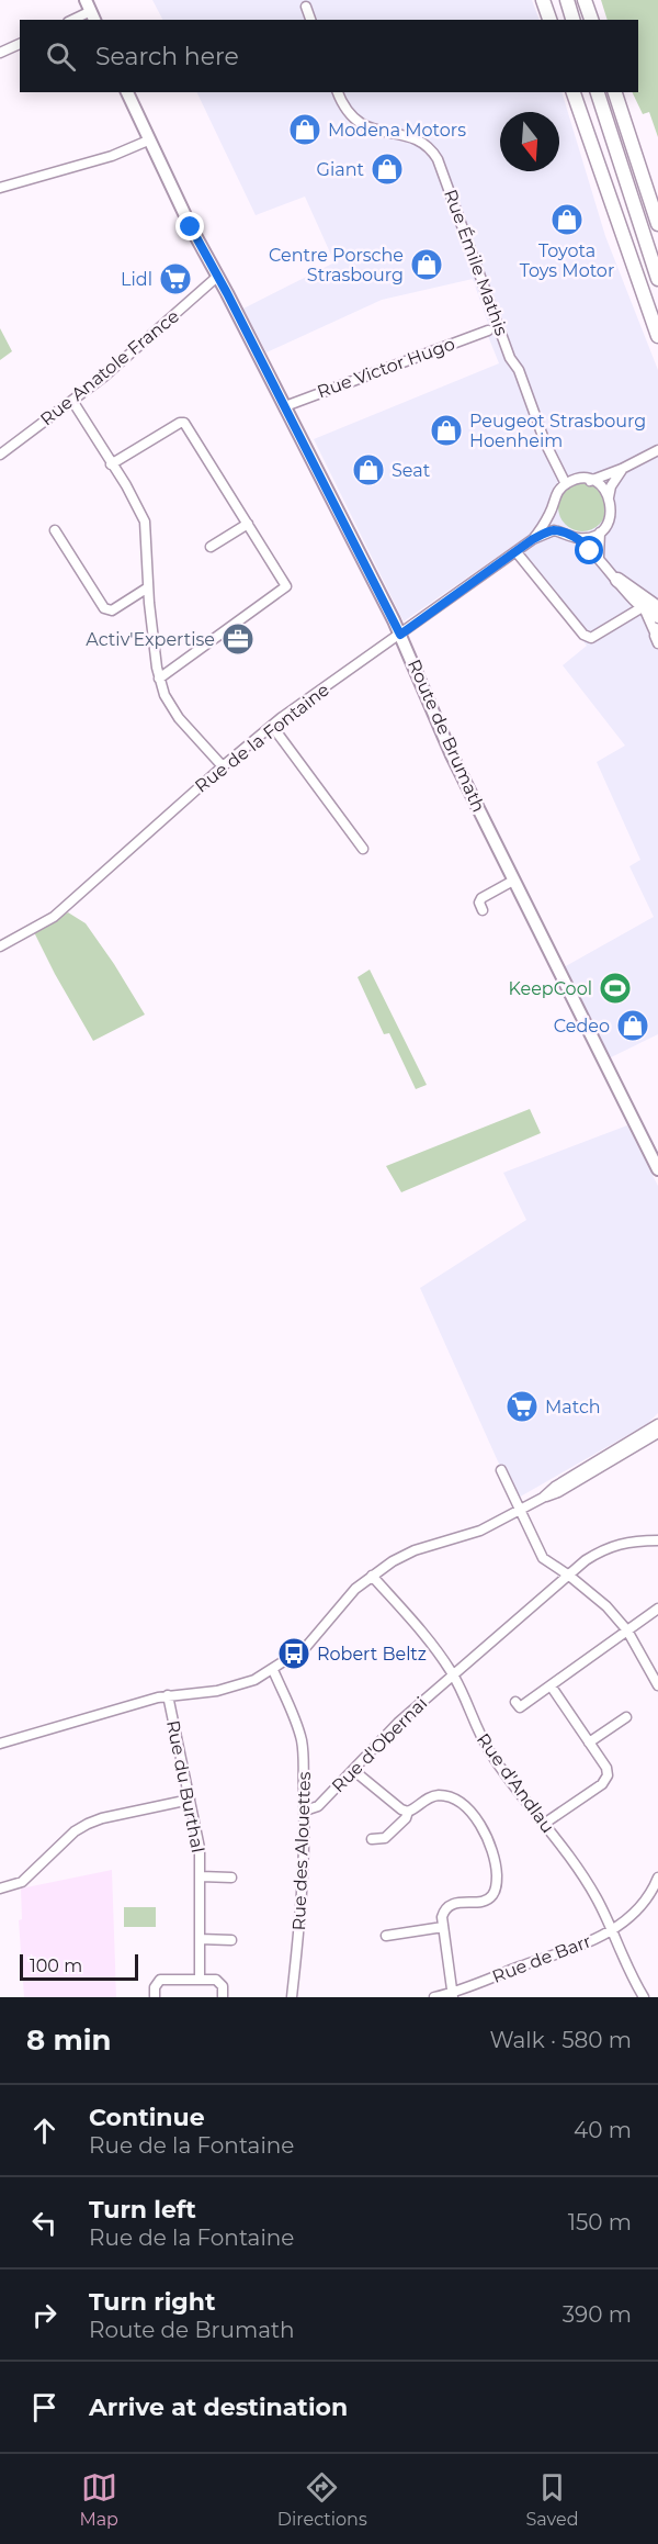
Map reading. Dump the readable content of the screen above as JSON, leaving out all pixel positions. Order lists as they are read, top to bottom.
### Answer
{
  "streets": {
    "main road": ["Route de Brumath"],
    "street": [
      "Rue Émile Mathis",
      "Rue Anatole France",
      "Rue Victor Hugo",
      "Rue de la Fontaine",
      "Rue d'Obernai",
      "Rue d'Andlau",
      "Rue du Burthal",
      "Rue des Alouettes",
      "Rue de Barr"
    ]
  },
  "crossings": [
    ["Rue Émile Mathis", "Rue de la Fontaine"],
    ["Rue Anatole France", "Route de Brumath"],
    ["Rue Victor Hugo", "Route de Brumath"],
    ["Route de Brumath", "Rue de la Fontaine"],
    ["Rue d'Obernai", "Rue d'Andlau"],
    ["Rue d'Obernai", "Rue des Alouettes"],
    ["Rue d'Andlau", "Rue de Barr"]
  ],
  "places": {
    "shop": [
      "Modena Motors",
      "Giant",
      "Toyota Toys Motor",
      "Centre Porsche Strasbourg",
      "Peugeot Strasbourg Hoenheim",
      "Seat",
      "Cedeo"
    ],
    "supermarket": ["Lidl", "Match"],
    "office": ["Activ'Expertise"],
    "sports": ["KeepCool"],
    "bus stop": ["Robert Beltz"]
  },
  "scale_bar": "100 m",
  "north": "bottom",
  "page": {
    "search": "Search here",
    "scale": "100 m",
    "heading": ["8 min", "Walk · 580 m"],
    "list": [
      ["Continue", "Rue de la Fontaine", "40 m"],
      ["Turn left", "Rue de la Fontaine", "150 m"],
      ["Turn right", "Route de Brumath", "390 m"],
      "Arrive at destination"
    ],
    "nav": ["Map", "Directions", "Saved"]
  }
}
